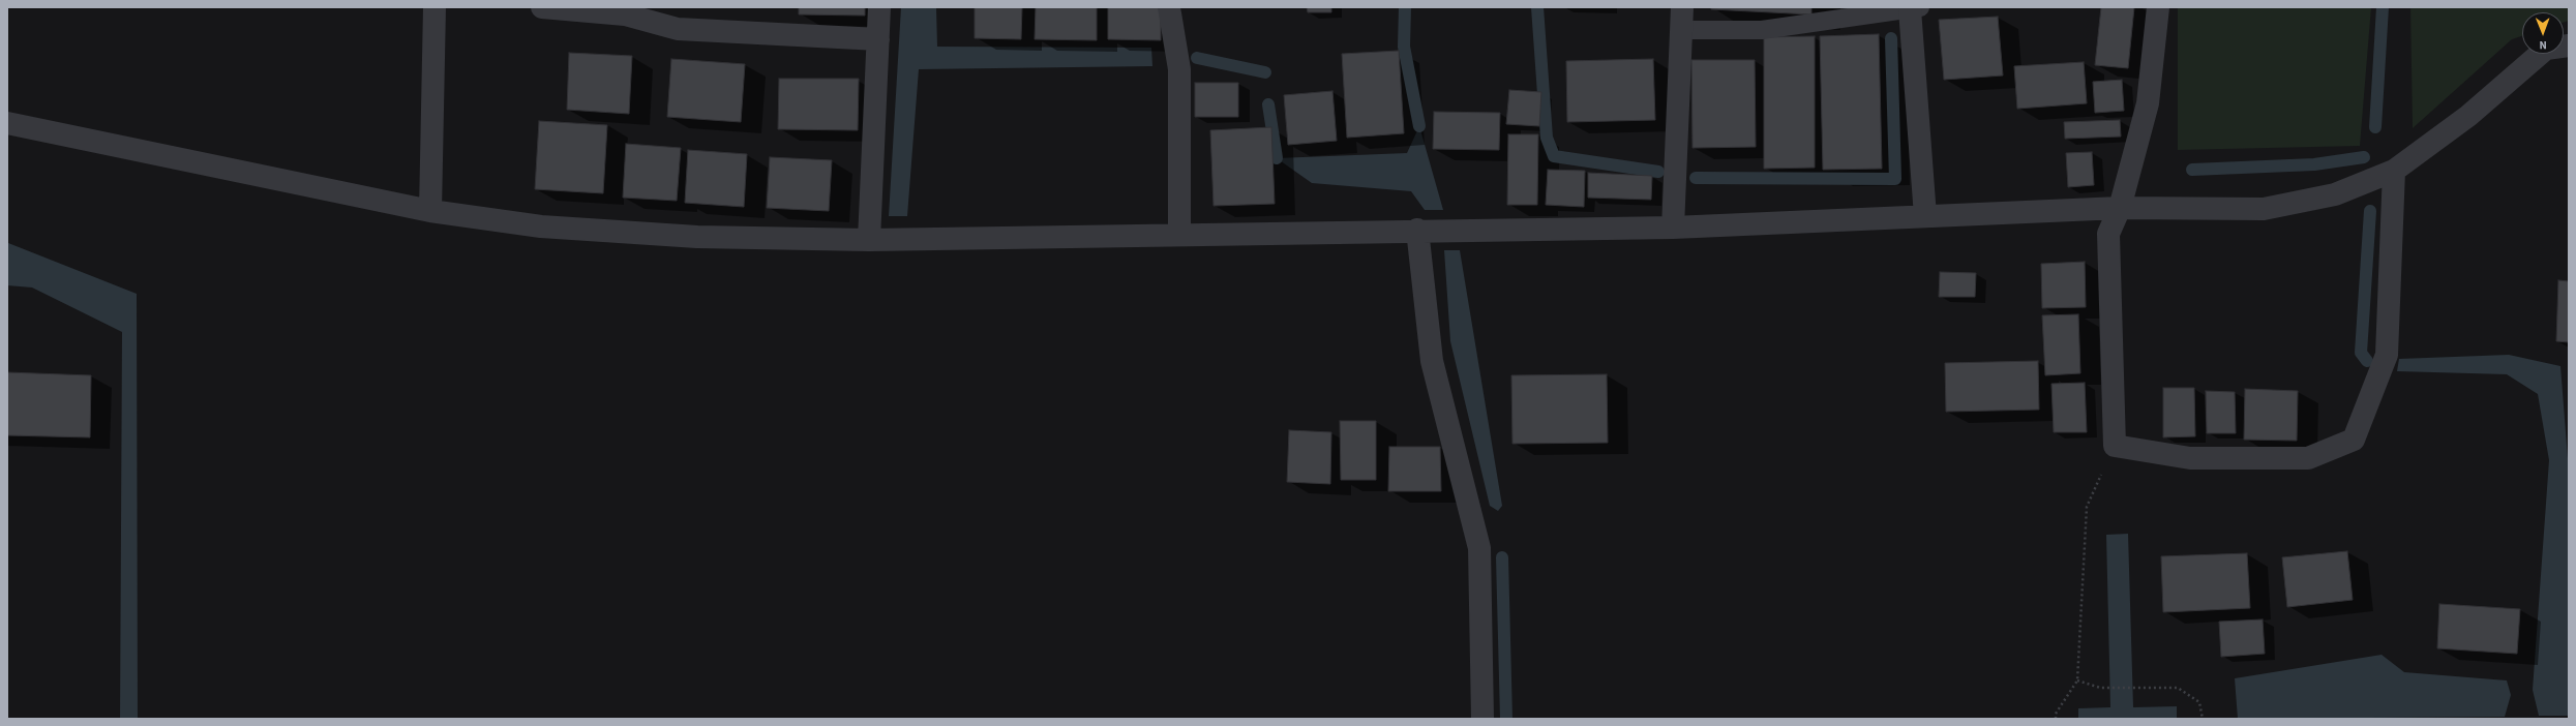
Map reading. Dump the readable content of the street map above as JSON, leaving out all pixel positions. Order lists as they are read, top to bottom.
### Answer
{
  "north": "bottom"
}
